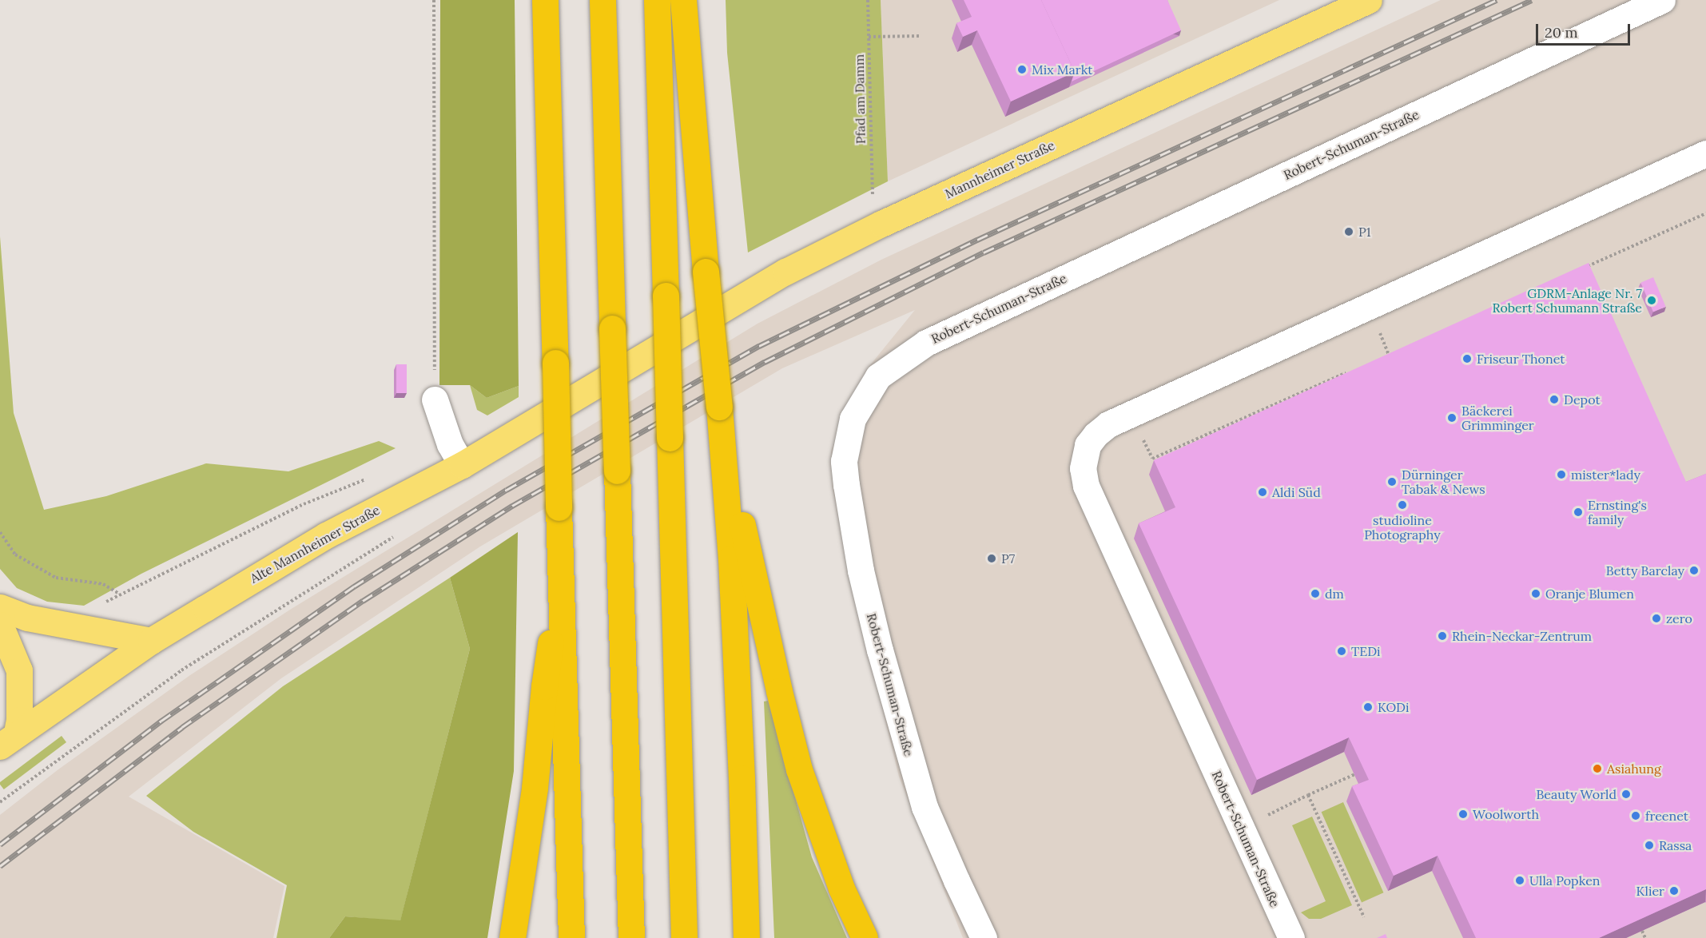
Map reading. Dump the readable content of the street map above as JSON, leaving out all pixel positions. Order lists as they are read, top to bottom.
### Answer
{
  "streets": {
    "main road": ["Mannheimer Straße", "Alte Mannheimer Straße"],
    "lane": ["Robert-Schuman-Straße"],
    "path": ["Pfad am Damm"]
  },
  "crossings": [
    ["Mannheimer Straße", "Alte Mannheimer Straße"]
  ],
  "places": [
    "Mix Markt",
    "P1",
    "GDRM-Anlage Nr. 7 Robert Schumann Straße",
    "Friseur Thonet",
    "Depot",
    "Bäckerei Grimminger",
    "mister*lady",
    "Dürninger Tabak & News",
    "Aldi Süd",
    "studioline Photography",
    "Ernsting's family",
    "P7",
    "Betty Barclay",
    "dm",
    "Oranje Blumen",
    "zero",
    "Rhein-Neckar-Zentrum",
    "TEDi",
    "KODi",
    "Asiahung",
    "Beauty World",
    "Woolworth",
    "freenet",
    "Rassa",
    "Ulla Popken",
    "Klier"
  ],
  "scale_bar": "20 m"
}
